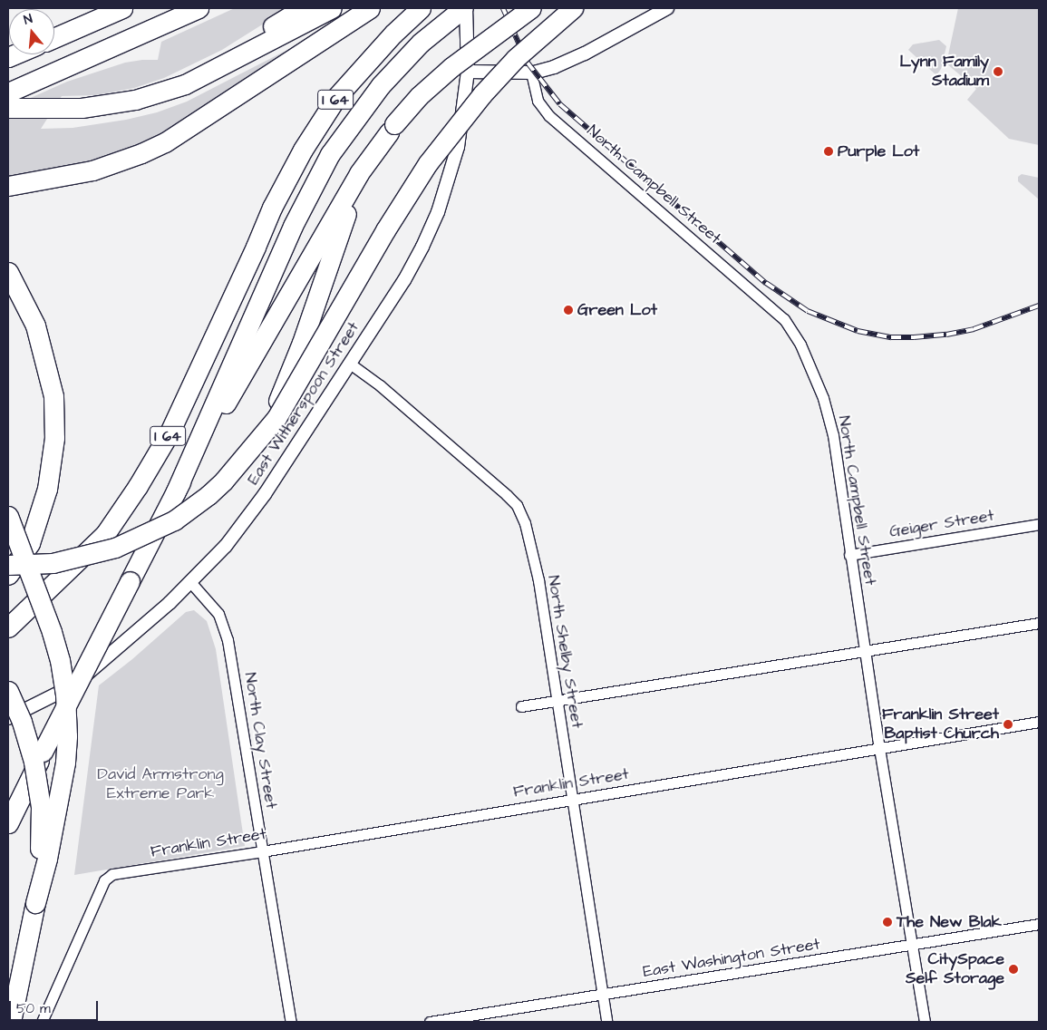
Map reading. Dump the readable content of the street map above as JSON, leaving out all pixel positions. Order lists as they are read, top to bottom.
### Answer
{
  "streets": {
    "highway": ["I 64"],
    "street": [
      "North Campbell Street",
      "East Witherspoon Street",
      "Geiger Street",
      "North Shelby Street",
      "North Clay Street",
      "Franklin Street",
      "East Washington Street"
    ]
  },
  "crossings": [
    ["North Campbell Street", "Geiger Street"],
    ["North Campbell Street", "Franklin Street"],
    ["North Campbell Street", "East Washington Street"],
    ["East Witherspoon Street", "North Shelby Street"],
    ["East Witherspoon Street", "North Clay Street"],
    ["North Shelby Street", "Franklin Street"],
    ["North Shelby Street", "East Washington Street"],
    ["North Clay Street", "Franklin Street"]
  ],
  "parks": ["David Armstrong Extreme Park"],
  "places": [
    "Lynn Family Stadium",
    "Purple Lot",
    "Green Lot",
    "Franklin Street Baptist Church",
    "The New Blak",
    "CitySpace Self Storage"
  ],
  "scale_bar": "50 m",
  "north": "top"
}
